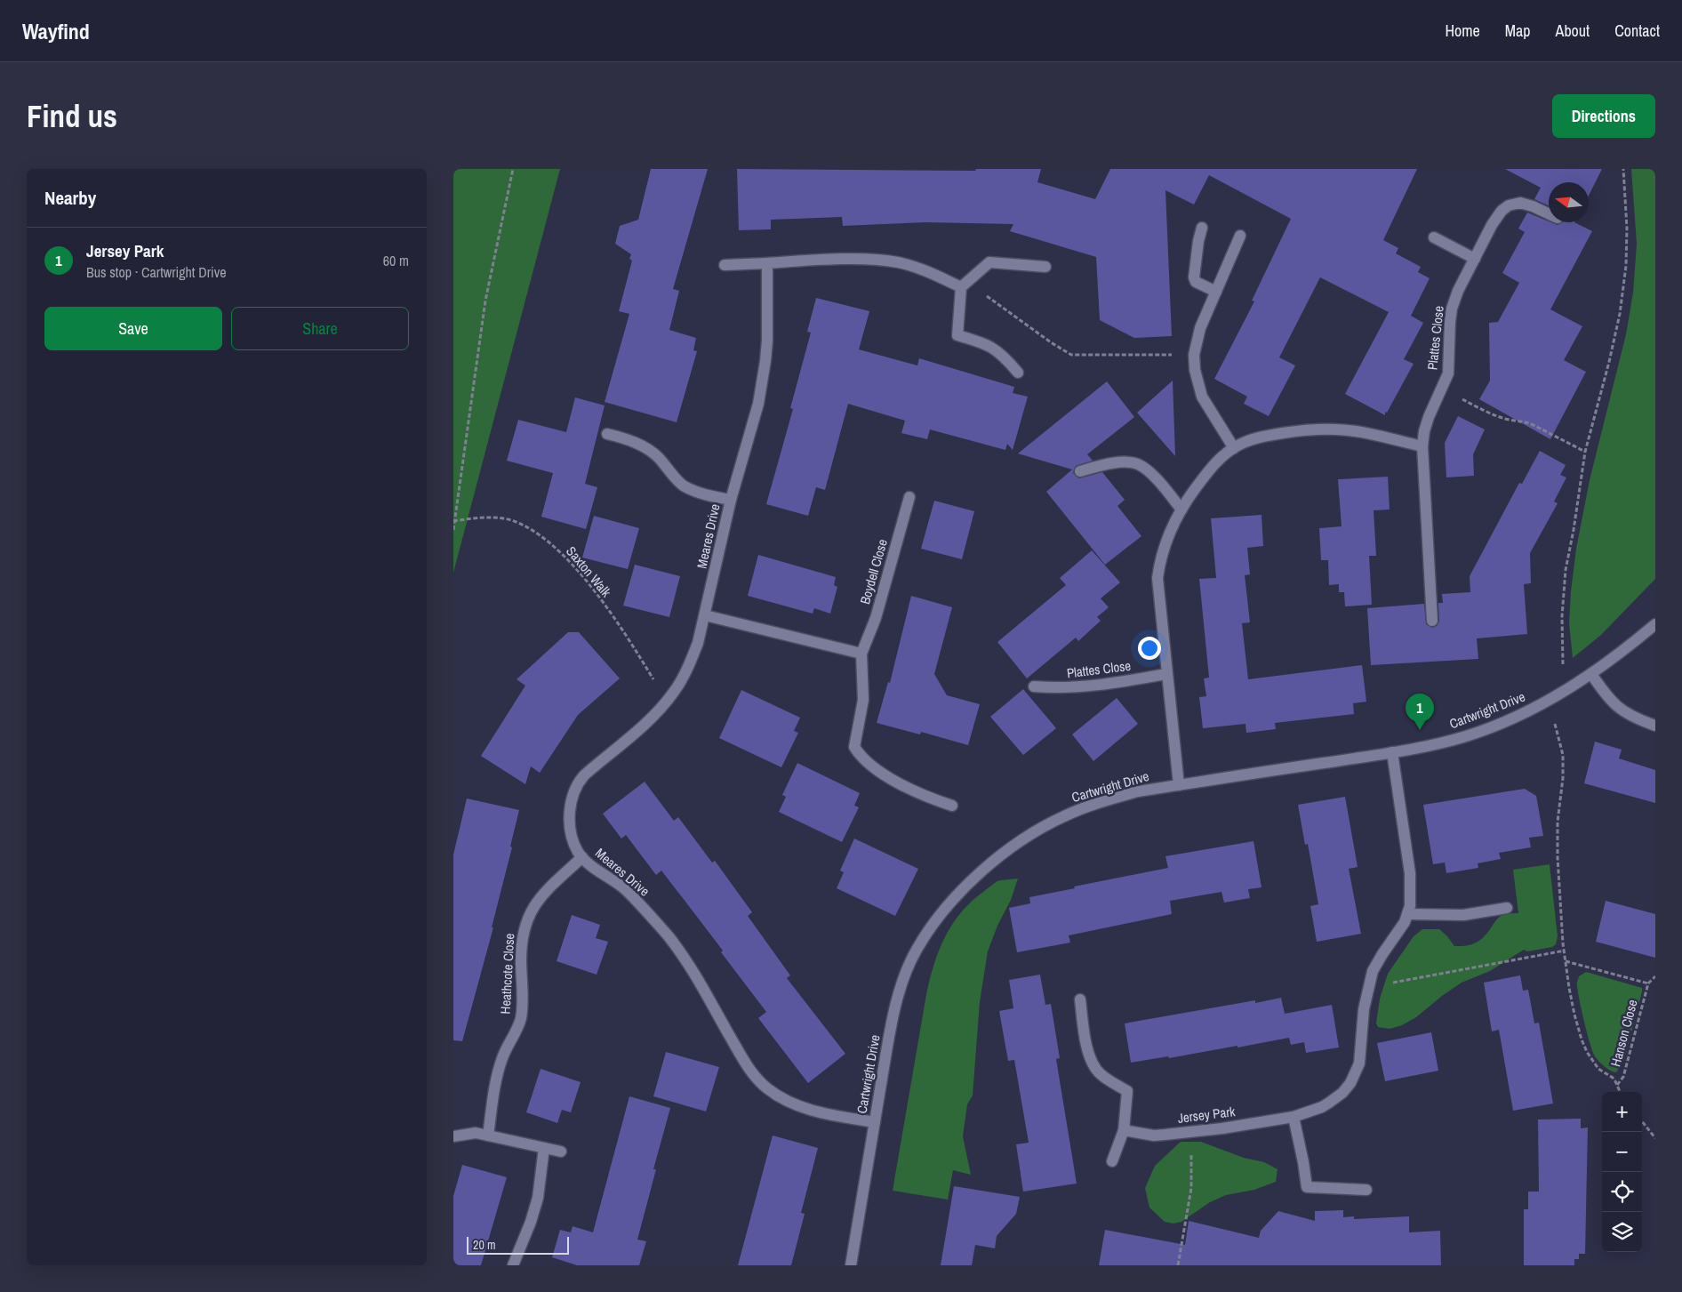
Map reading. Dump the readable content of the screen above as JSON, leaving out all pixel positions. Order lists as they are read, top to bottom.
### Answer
{
  "streets": {
    "street": [
      "Plattes Close",
      "Meares Drive",
      "Boydell Close",
      "Cartwright Drive",
      "Heathcote Close",
      "Jersey Park"
    ],
    "path": ["Saxton Walk", "Hanson Close"]
  },
  "crossings": [
    ["Meares Drive", "Saxton Walk"],
    ["Meares Drive", "Cartwright Drive"],
    ["Meares Drive", "Heathcote Close"],
    ["Cartwright Drive", "Jersey Park"]
  ],
  "scale_bar": "20 m",
  "north": "left",
  "page": {
    "header": "Wayfind",
    "nav": [
      "Home",
      "Map",
      "About",
      "Contact"
    ],
    "buttons": [
      "Directions",
      ["Save", "Share"]
    ],
    "title": "Find us",
    "heading": "Nearby",
    "list": [
      {
        "mark": "1",
        "name": "Jersey Park",
        "note": "Bus stop · Cartwright Drive",
        "value": "60 m"
      }
    ],
    "pins": "1",
    "map_buttons": ["+", "−"],
    "scale": "20 m"
  }
}
